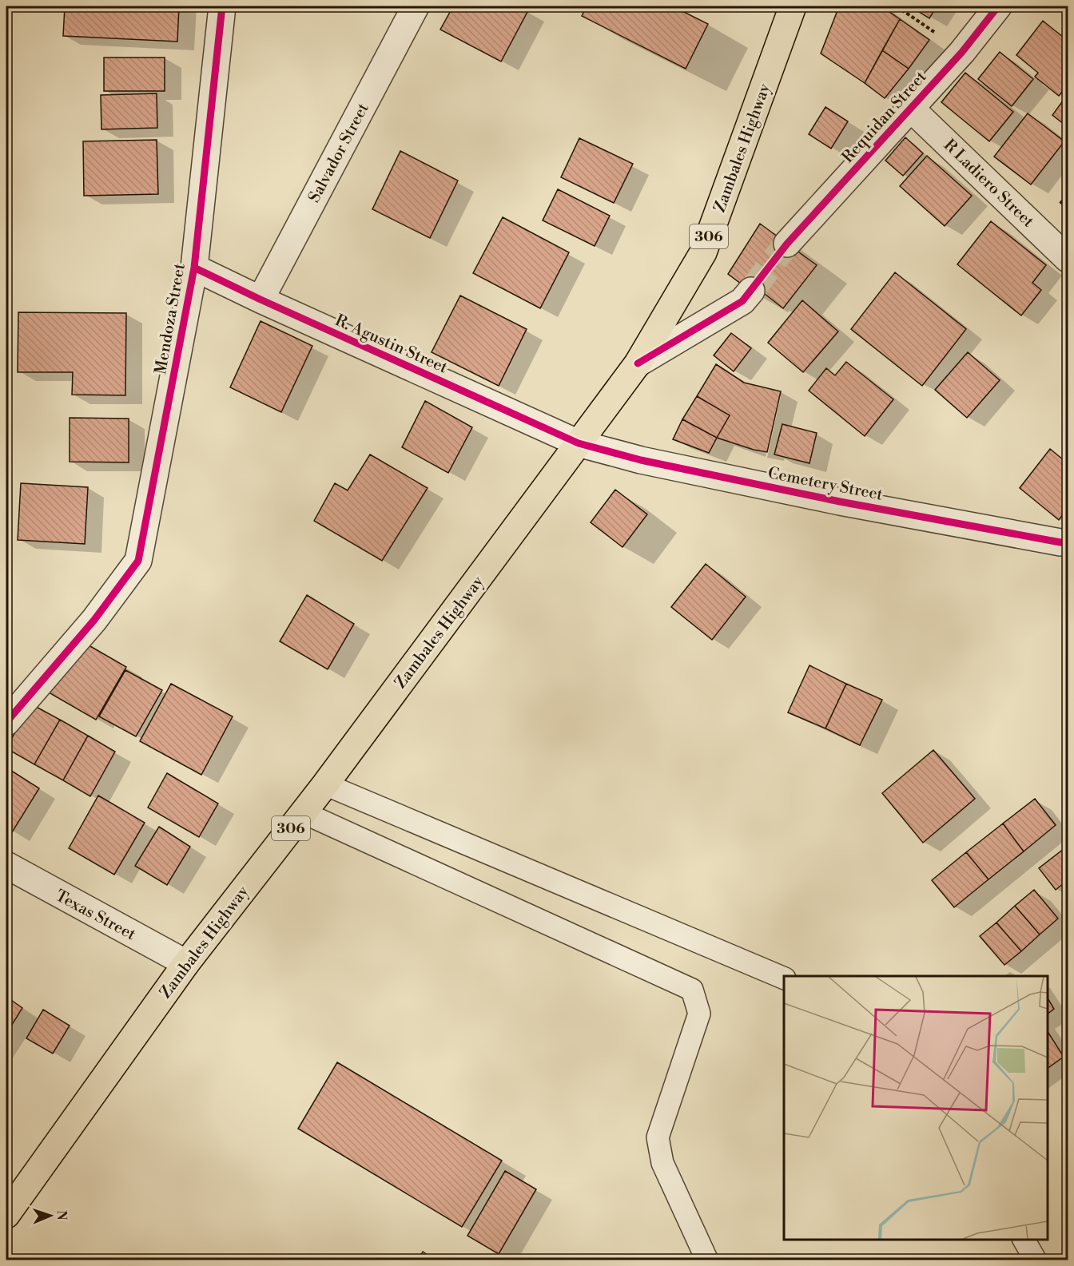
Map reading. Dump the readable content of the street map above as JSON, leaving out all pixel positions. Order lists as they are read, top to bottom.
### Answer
{
  "streets": {
    "main road": ["Zambales Highway", "306"],
    "street": [
      "Requidan Street",
      "Salvador Street",
      "R Ladiero Street",
      "Mendoza Street",
      "R. Agustin Street",
      "Cemetery Street",
      "Texas Street"
    ]
  },
  "crossings": [
    ["Requidan Street", "R Ladiero Street"],
    ["Zambales Highway", "R. Agustin Street"],
    ["Zambales Highway", "Cemetery Street"],
    ["Zambales Highway", "Texas Street"],
    ["Salvador Street", "R. Agustin Street"],
    ["Mendoza Street", "R. Agustin Street"],
    ["R. Agustin Street", "Cemetery Street"]
  ],
  "north": "right"
}
